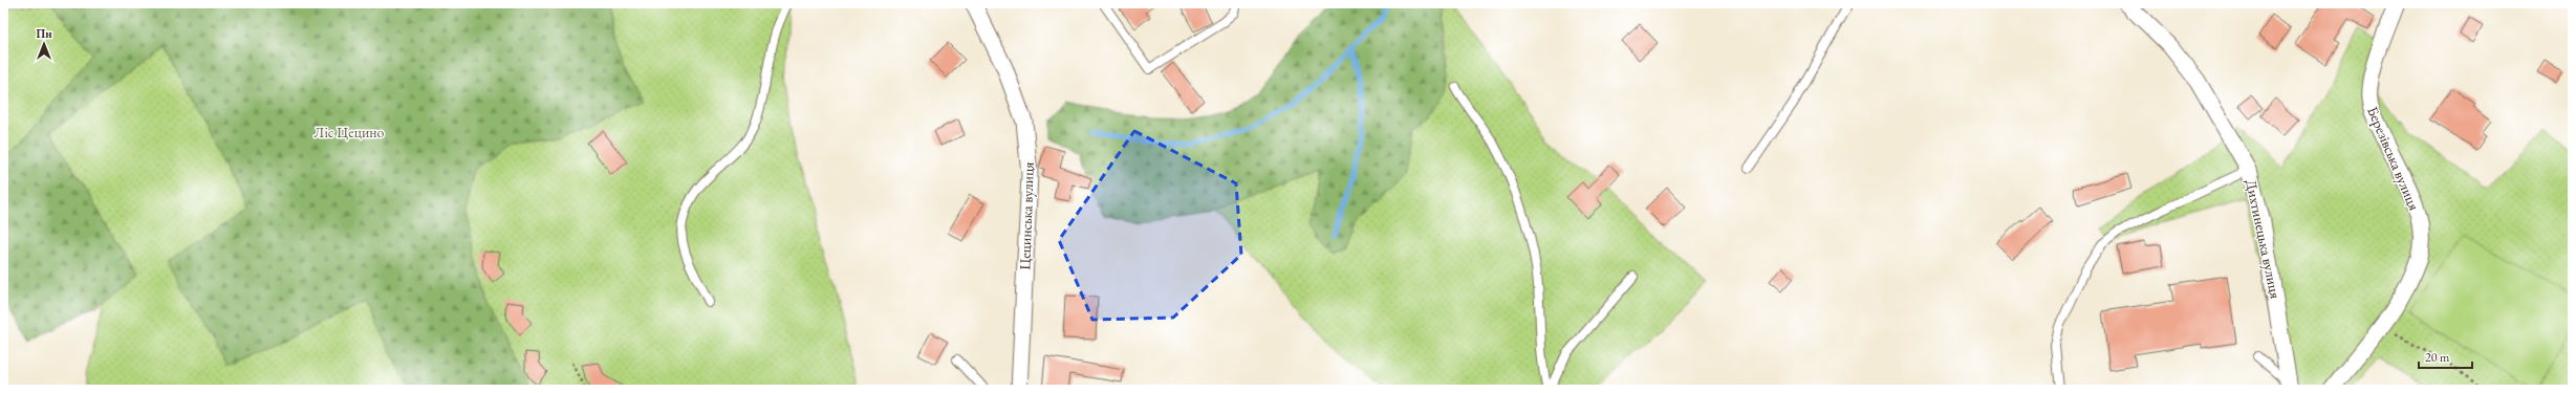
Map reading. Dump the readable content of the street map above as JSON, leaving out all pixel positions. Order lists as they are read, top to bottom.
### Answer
{
  "streets": {
    "street": ["Березівська вулиця", "Цецинська вулиця", "Дихтинецька вулиця"]
  },
  "parks": ["Ліс Цецино"],
  "scale_bar": "20 m",
  "north": "top"
}
